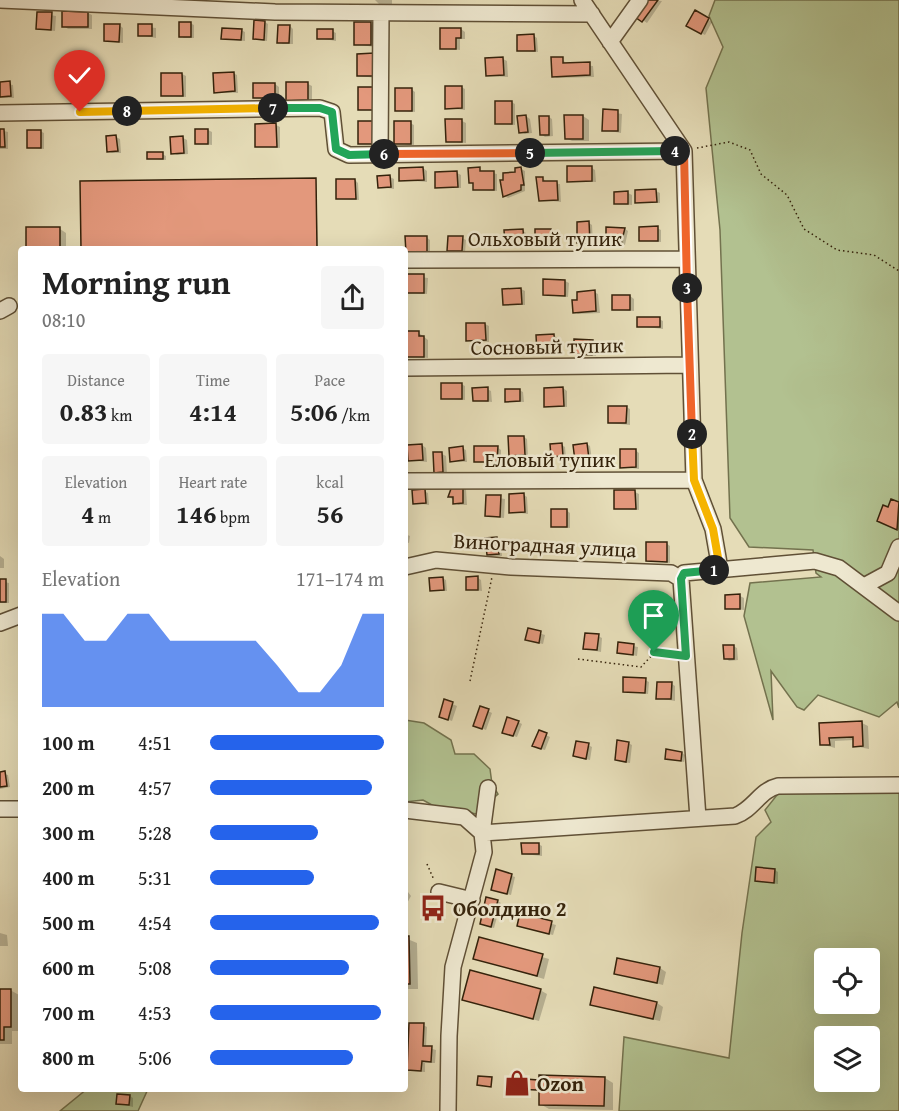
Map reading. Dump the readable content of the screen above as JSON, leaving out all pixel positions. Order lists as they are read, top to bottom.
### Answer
{
  "streets": {
    "street": [
      "Ольховый тупик",
      "Сосновый тупик",
      "Еловый тупик",
      "Виноградная улица"
    ]
  },
  "places": {
    "bus stop": ["Оболдино 2"],
    "shop": ["Ozon"]
  },
  "page": {
    "pins": [
      "7",
      "8",
      "4",
      "5",
      "6",
      "3",
      "2",
      "1"
    ],
    "heading": ["Morning run", "08:10"],
    "stats": [
      ["Distance", "0.83 km"],
      ["Time", "4:14"],
      ["Pace", "5:06 /km"],
      ["Elevation", "4 m"],
      ["Heart rate", "146 bpm"],
      ["kcal", "56"]
    ],
    "chart": ["Elevation", "171–174 m"],
    "list": [
      {
        "name": "100 m",
        "note": "4:51"
      },
      {
        "name": "200 m",
        "note": "4:57"
      },
      {
        "name": "300 m",
        "note": "5:28"
      },
      {
        "name": "400 m",
        "note": "5:31"
      },
      {
        "name": "500 m",
        "note": "4:54"
      },
      {
        "name": "600 m",
        "note": "5:08"
      },
      {
        "name": "700 m",
        "note": "4:53"
      },
      {
        "name": "800 m",
        "note": "5:06"
      }
    ]
  }
}
